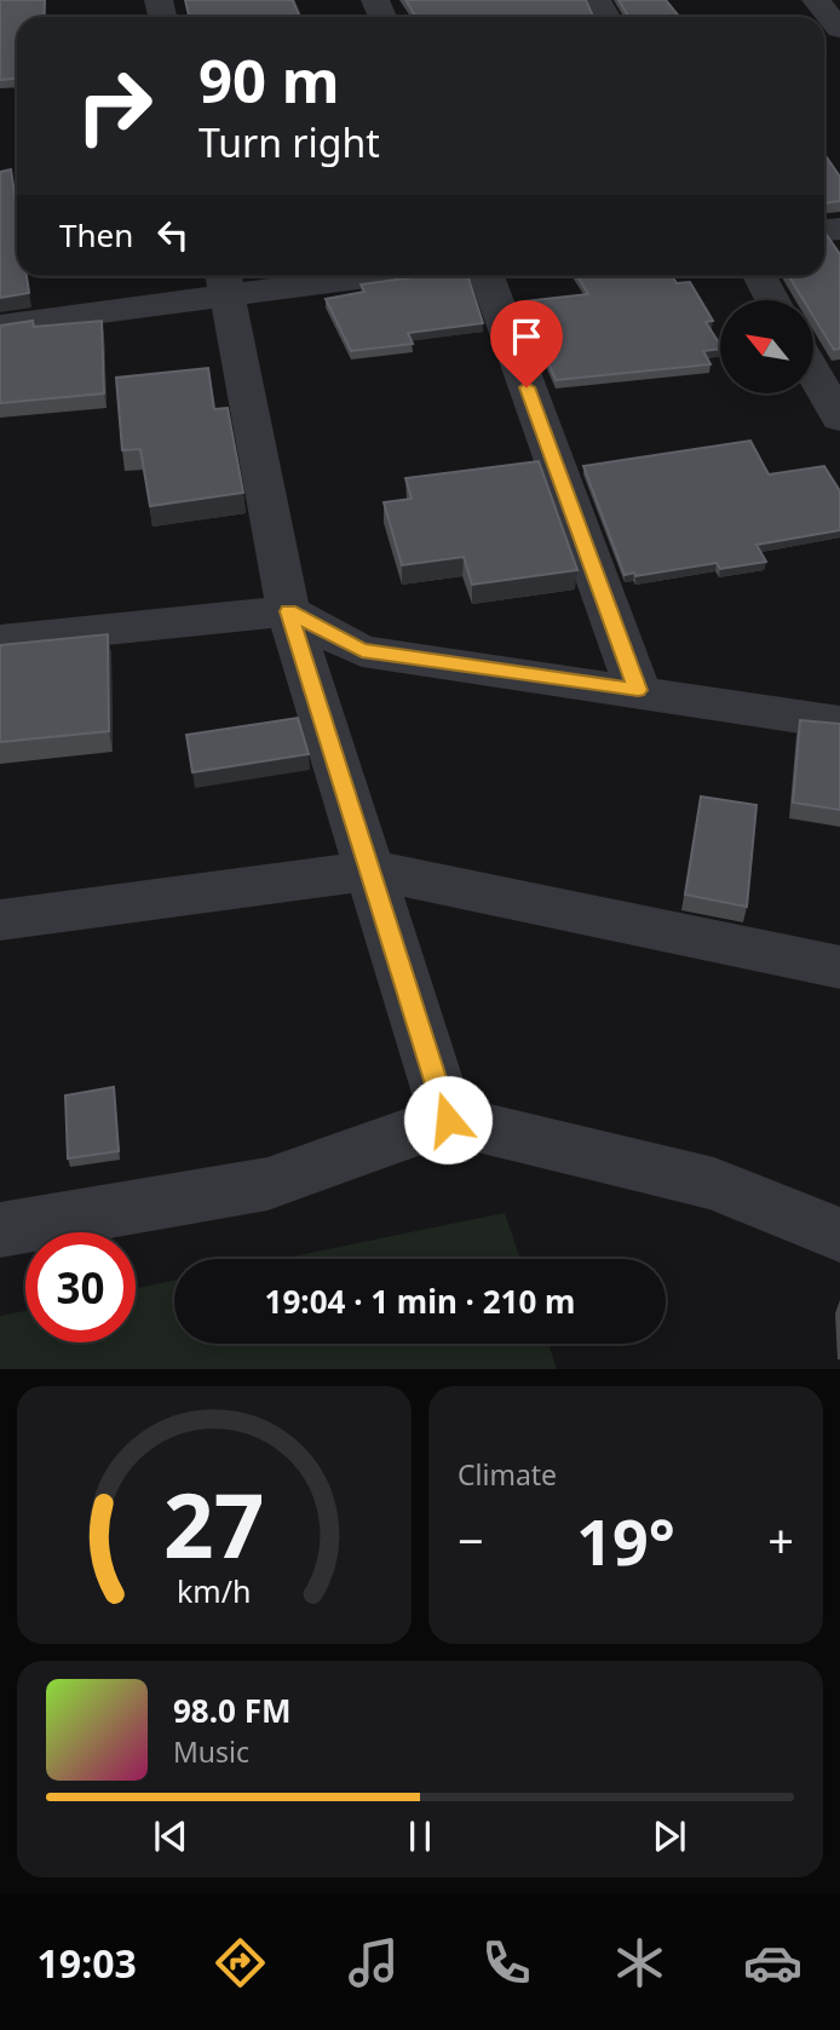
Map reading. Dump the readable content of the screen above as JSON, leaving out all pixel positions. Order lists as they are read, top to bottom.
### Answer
{
  "north": "top left",
  "page": {
    "turn": ["90 m", "Turn right"],
    "then": "Then",
    "limit": "30",
    "trip": "19:04 · 1 min · 210 m",
    "tile": "Climate",
    "heat": ["−", "19°", "+"],
    "song": ["98.0 FM", "Music"],
    "tabs": "19:03",
    "gauge": ["27", "km/h"]
  }
}
